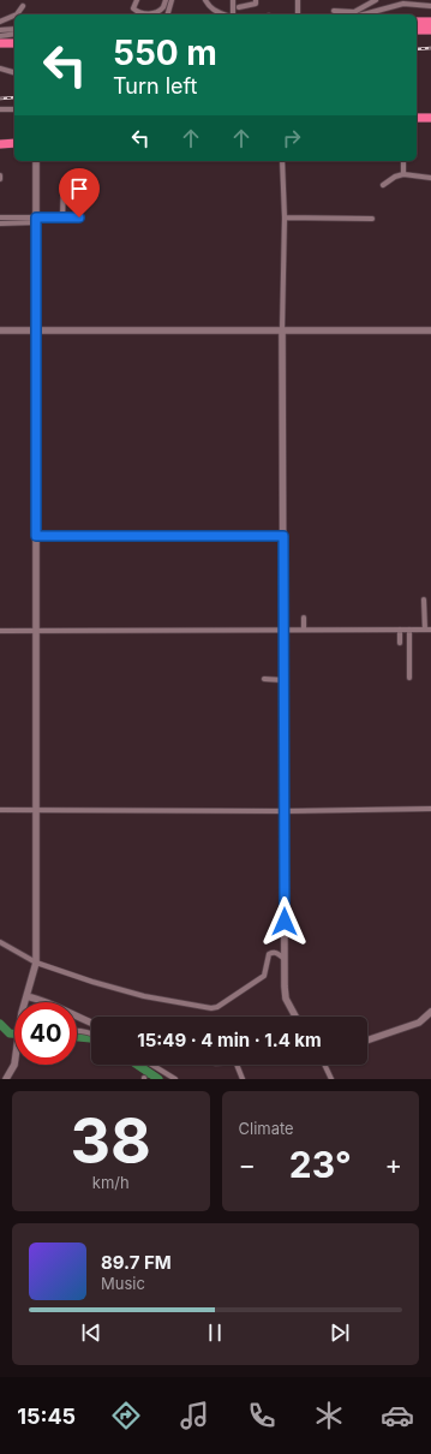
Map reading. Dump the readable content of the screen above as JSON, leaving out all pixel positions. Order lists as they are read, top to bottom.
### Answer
{
  "page": {
    "turn": ["550 m", "Turn left"],
    "limit": "40",
    "trip": "15:49 · 4 min · 1.4 km",
    "tile": [
      ["38", "km/h"],
      "Climate"
    ],
    "heat": ["−", "23°", "+"],
    "song": ["89.7 FM", "Music"],
    "tabs": "15:45"
  }
}
